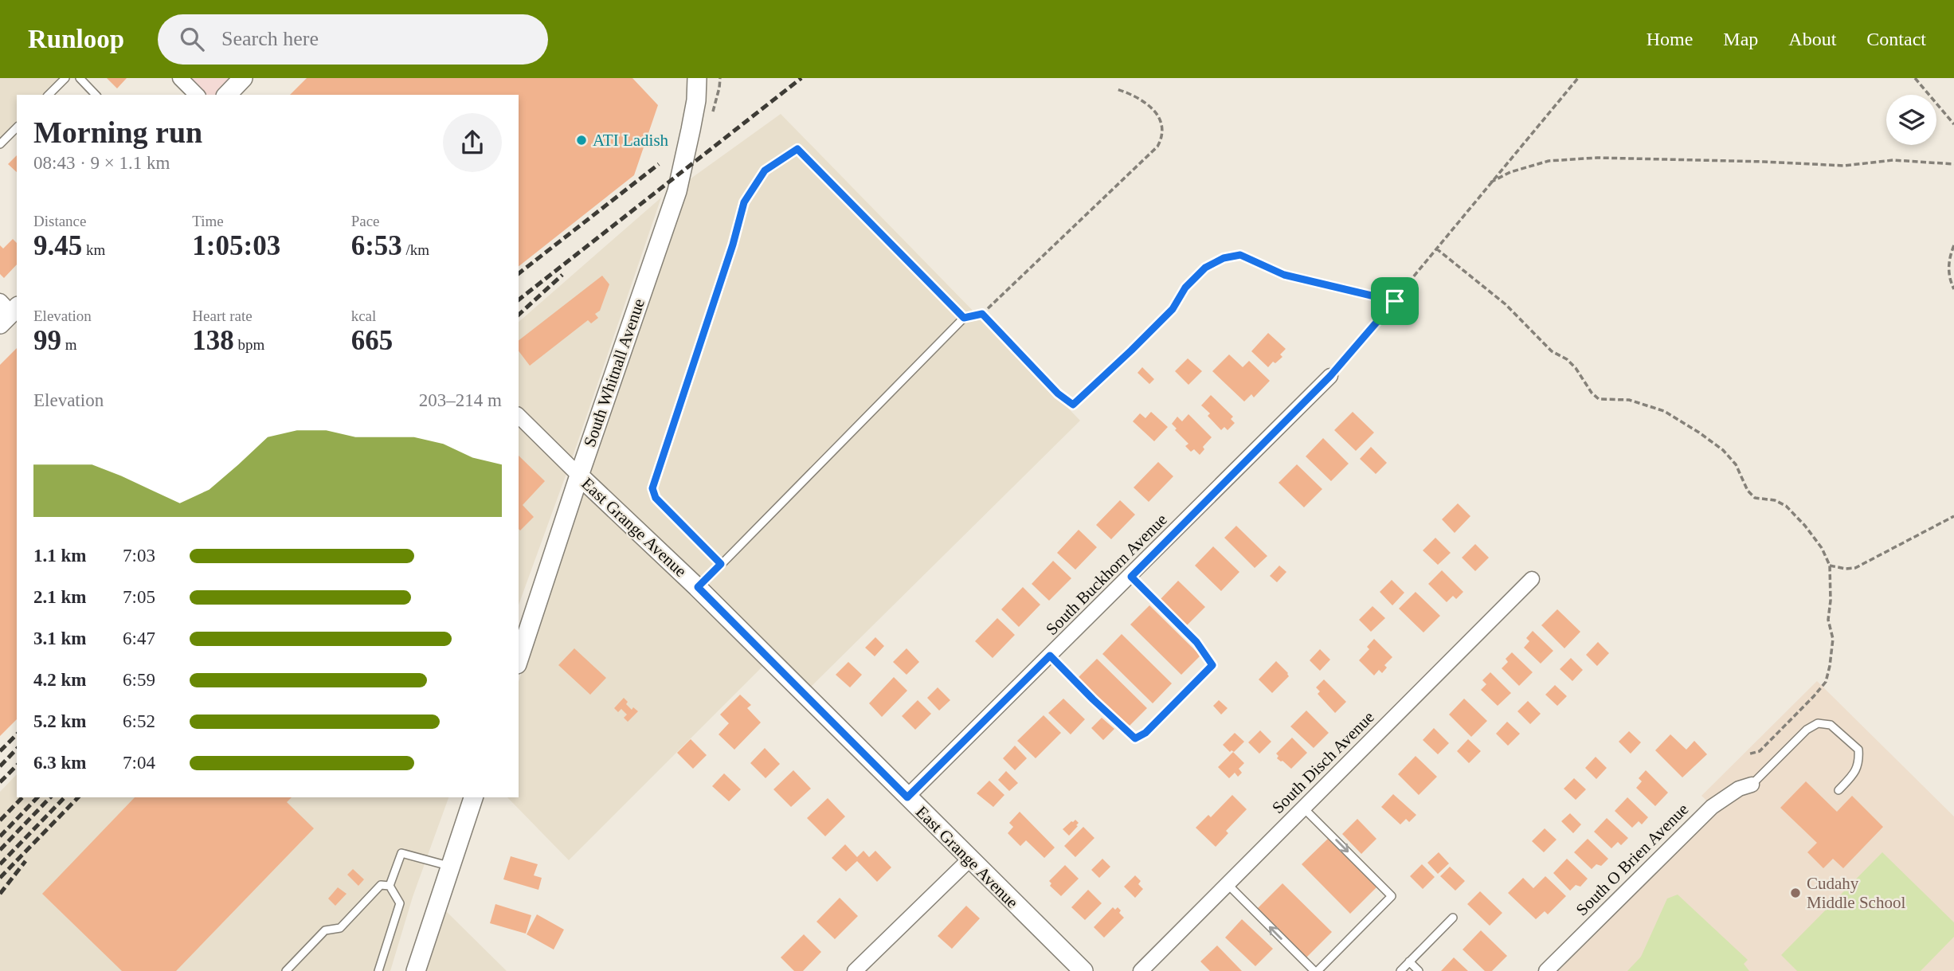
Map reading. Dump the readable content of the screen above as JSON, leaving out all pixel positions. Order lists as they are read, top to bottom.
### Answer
{
  "streets": {
    "street": [
      "South Whitnall Avenue",
      "East Grange Avenue",
      "South Buckhorn Avenue",
      "South Disch Avenue",
      "South O Brien Avenue"
    ]
  },
  "crossings": [
    ["South Whitnall Avenue", "East Grange Avenue"],
    ["East Grange Avenue", "South Buckhorn Avenue"]
  ],
  "places": ["ATI Ladish", "Cudahy Middle School"],
  "page": {
    "header": "Runloop",
    "search": "Search here",
    "nav": [
      "Home",
      "Map",
      "About",
      "Contact"
    ],
    "heading": ["Morning run", "08:43 · 9 × 1.1 km"],
    "stats": [
      ["Distance", "9.45 km"],
      ["Time", "1:05:03"],
      ["Pace", "6:53 /km"],
      ["Elevation", "99 m"],
      ["Heart rate", "138 bpm"],
      ["kcal", "665"]
    ],
    "chart": ["Elevation", "203–214 m"],
    "list": [
      {
        "name": "1.1 km",
        "note": "7:03"
      },
      {
        "name": "2.1 km",
        "note": "7:05"
      },
      {
        "name": "3.1 km",
        "note": "6:47"
      },
      {
        "name": "4.2 km",
        "note": "6:59"
      },
      {
        "name": "5.2 km",
        "note": "6:52"
      },
      {
        "name": "6.3 km",
        "note": "7:04"
      }
    ]
  }
}
